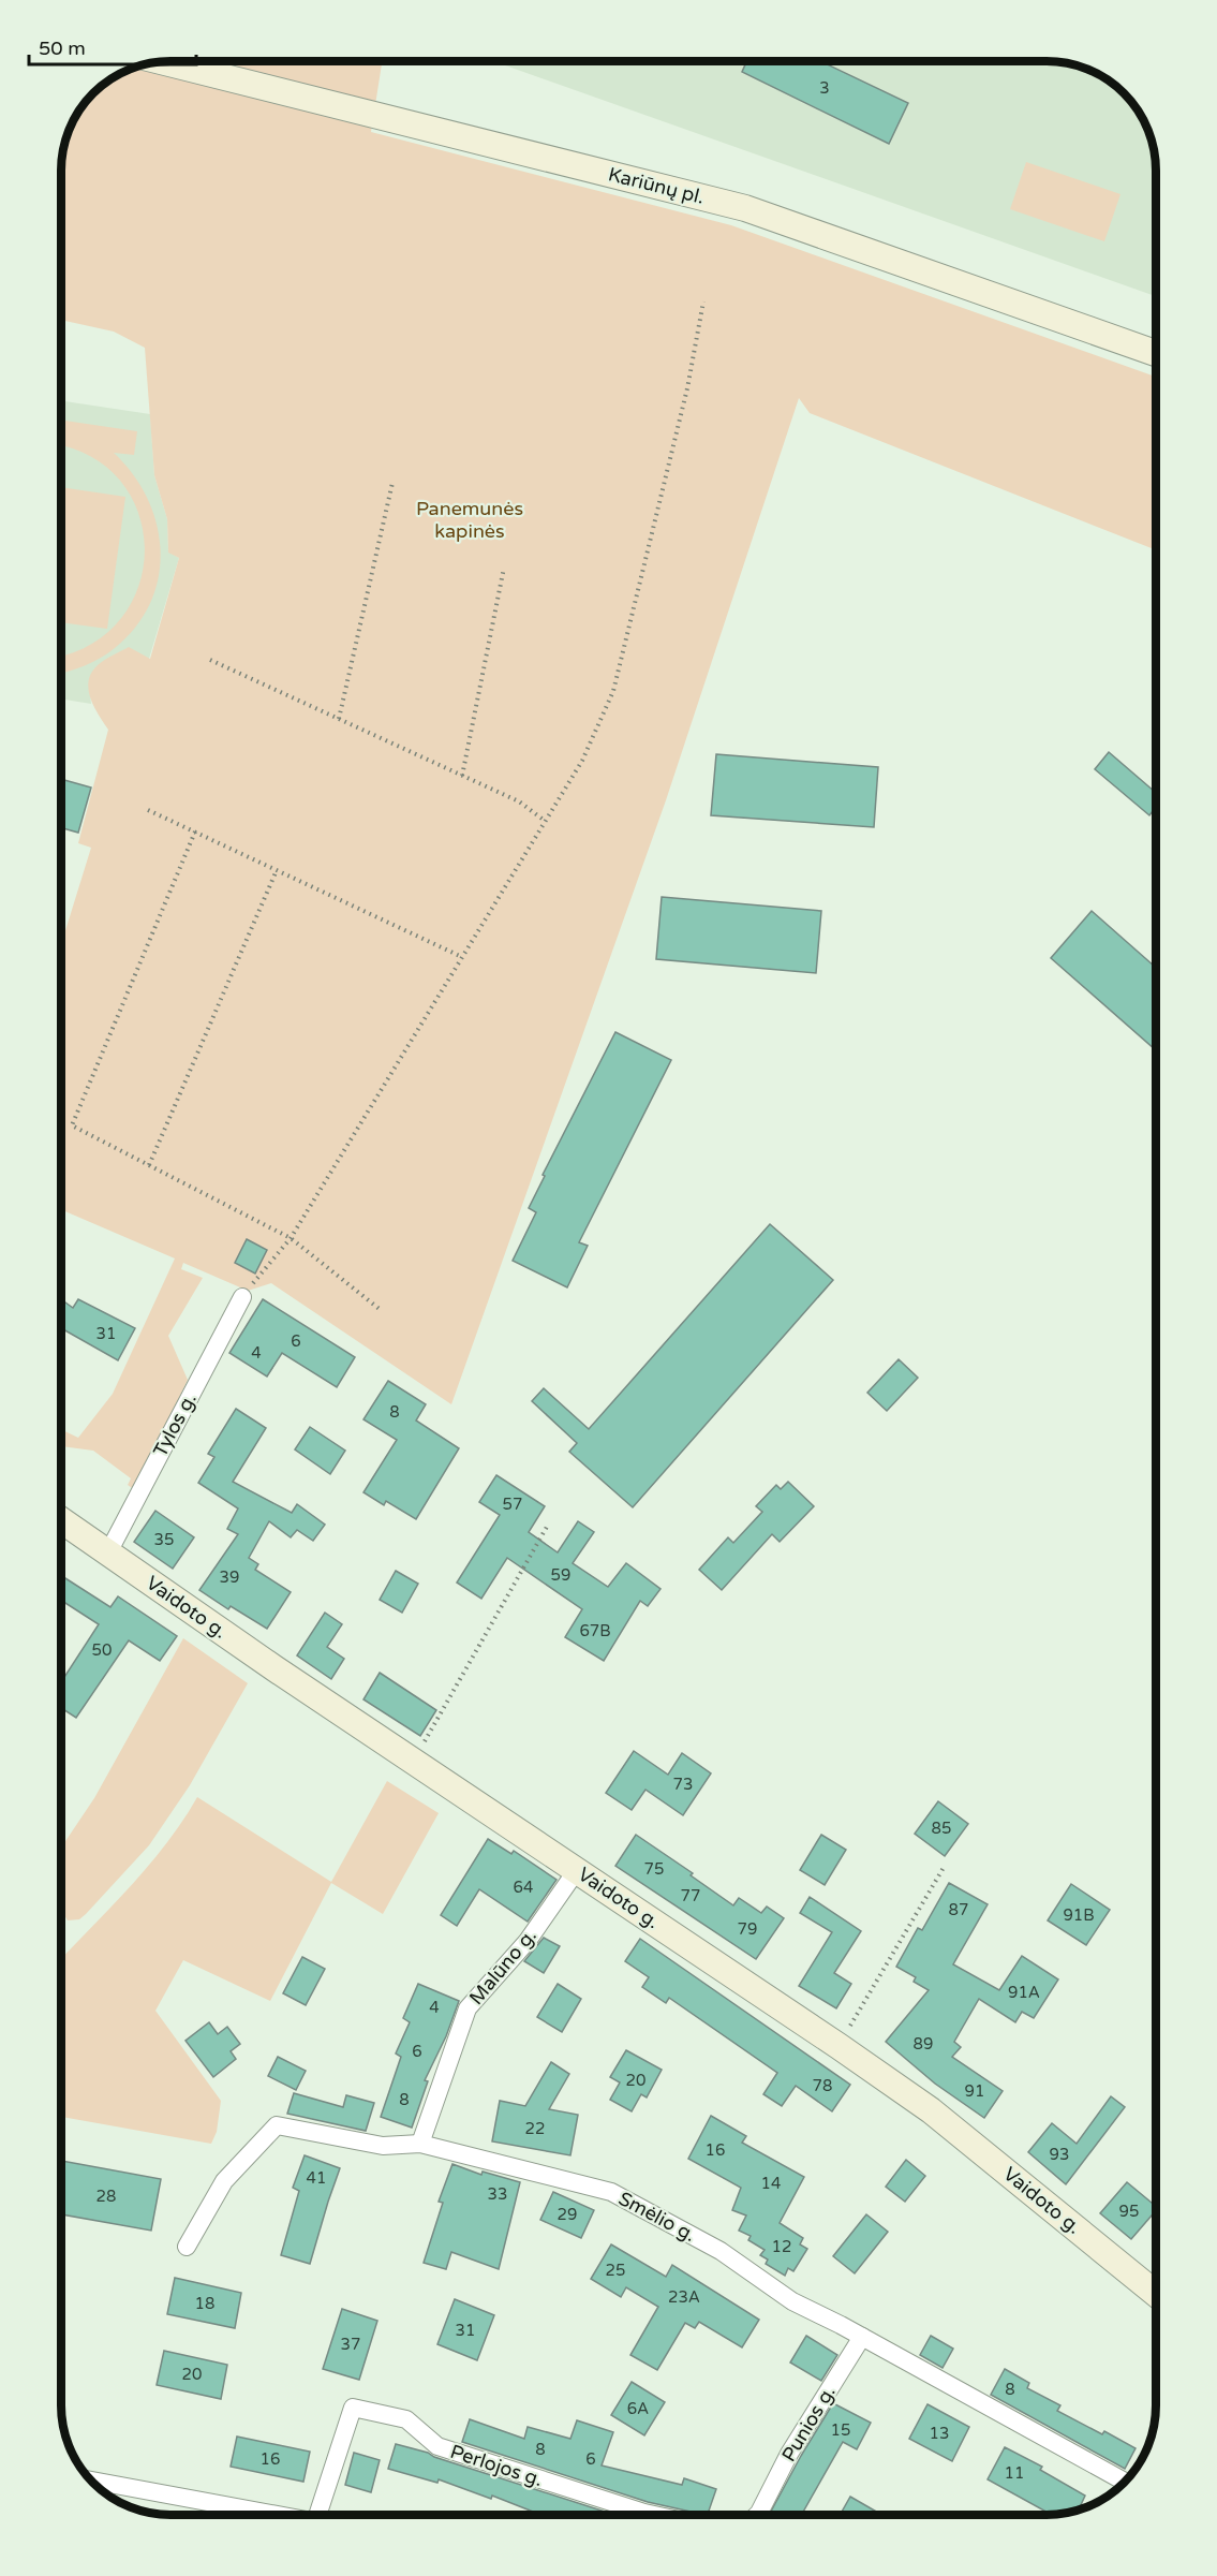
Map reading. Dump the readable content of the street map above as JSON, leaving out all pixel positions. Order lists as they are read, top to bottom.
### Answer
{
  "streets": {
    "main road": ["Kariūnų pl.", "Vaidoto g."],
    "street": [
      "Tylos g.",
      "Malūno g.",
      "Smėlio g.",
      "Punios g.",
      "Perlojos g."
    ]
  },
  "crossings": [
    ["Tylos g.", "Vaidoto g."],
    ["Vaidoto g.", "Malūno g."],
    ["Malūno g.", "Smėlio g."],
    ["Smėlio g.", "Punios g."]
  ],
  "parks": ["Panemunės kapinės"],
  "house_numbers": [
    "3",
    "31",
    "6",
    "4",
    "8",
    "57",
    "35",
    "59",
    "39",
    "67B",
    "50",
    "73",
    "85",
    "75",
    "64",
    "77",
    "87",
    "91B",
    "79",
    "91A",
    "4",
    "89",
    "6",
    "20",
    "78",
    "91",
    "8",
    "22",
    "16",
    "93",
    "41",
    "14",
    "33",
    "28",
    "95",
    "29",
    "12",
    "25",
    "23A",
    "18",
    "31",
    "37",
    "20",
    "8",
    "6A",
    "15",
    "13",
    "8",
    "16",
    "6",
    "11"
  ],
  "scale_bar": "50 m"
}
